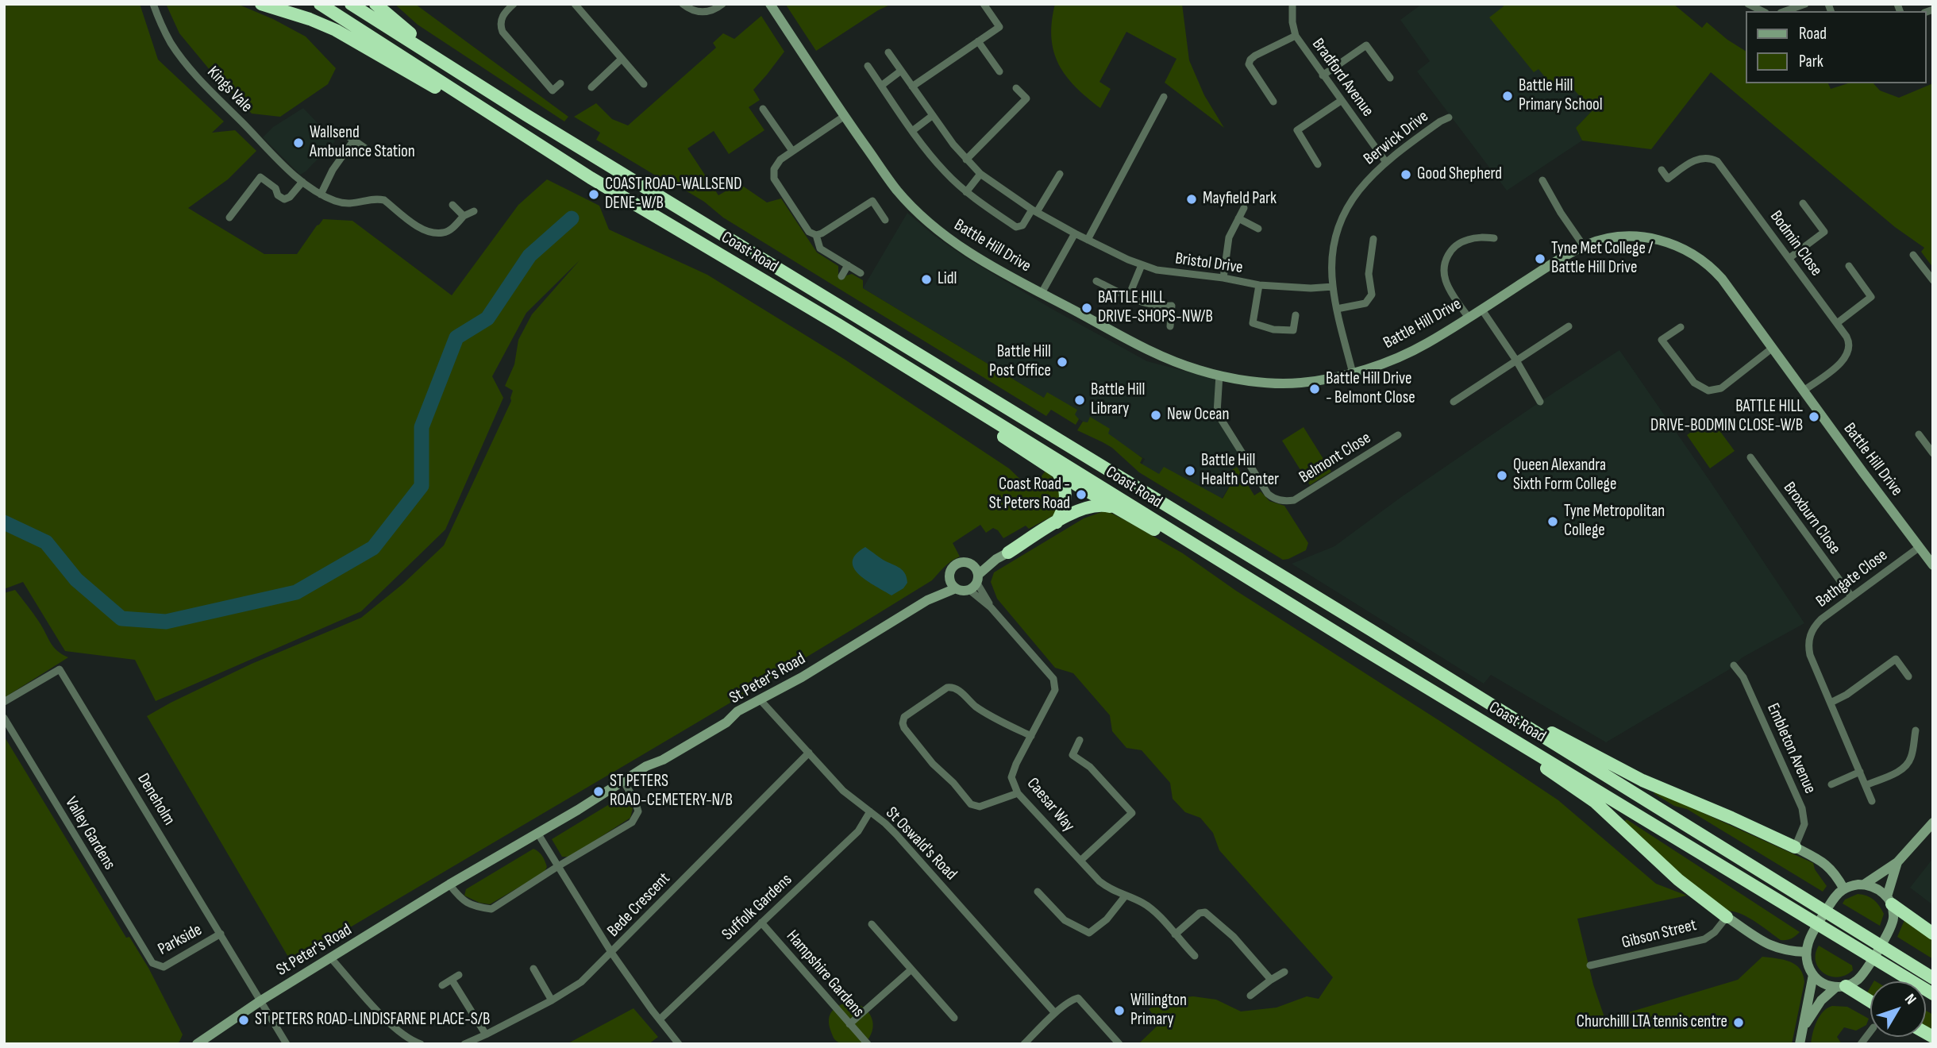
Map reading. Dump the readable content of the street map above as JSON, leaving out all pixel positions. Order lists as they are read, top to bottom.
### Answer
{
  "streets": {
    "highway": ["Coast Road"],
    "street": [
      "Bradford Avenue",
      "Kings Vale",
      "Berwick Drive",
      "Bodmin Close",
      "Battle Hill Drive",
      "Bristol Drive",
      "Belmont Close",
      "Broxburn Close",
      "Bathgate Close",
      "St Peter's Road",
      "Embleton Avenue",
      "Deneholm",
      "Caesar Way",
      "Valley Gardens",
      "St Oswald's Road",
      "Bede Crescent",
      "Suffolk Gardens",
      "Gibson Street",
      "Parkside",
      "Hampshire Gardens"
    ]
  },
  "crossings": [
    ["Bradford Avenue", "Berwick Drive"],
    ["Berwick Drive", "Battle Hill Drive"],
    ["Berwick Drive", "Bristol Drive"],
    ["Bodmin Close", "Battle Hill Drive"],
    ["Battle Hill Drive", "Belmont Close"],
    ["Battle Hill Drive", "Bathgate Close"],
    ["Broxburn Close", "Bathgate Close"],
    ["St Peter's Road", "Deneholm"],
    ["St Peter's Road", "Caesar Way"],
    ["St Peter's Road", "St Oswald's Road"],
    ["Deneholm", "Parkside"],
    ["Valley Gardens", "Parkside"],
    ["St Oswald's Road", "Bede Crescent"],
    ["St Oswald's Road", "Suffolk Gardens"],
    ["Suffolk Gardens", "Hampshire Gardens"]
  ],
  "places": [
    "Battle Hill Primary School",
    "Wallsend Ambulance Station",
    "Good Shepherd",
    "COAST ROAD-WALLSEND DENE-W/B",
    "Mayfield Park",
    "Tyne Met College / Battle Hill Drive",
    "Lidl",
    "BATTLE HILL DRIVE-SHOPS-NW/B",
    "Battle Hill Post Office",
    "Battle Hill Drive - Belmont Close",
    "Battle Hill Library",
    "New Ocean",
    "BATTLE HILL DRIVE-BODMIN CLOSE-W/B",
    "Battle Hill Health Center",
    "Queen Alexandra Sixth Form College",
    "Coast Road - St Peters Road",
    "Tyne Metropolitan College",
    "ST PETERS ROAD-CEMETERY-N/B",
    "Willington Primary",
    "ST PETERS ROAD-LINDISFARNE PLACE-S/B",
    "Churchilll LTA tennis centre"
  ],
  "legend": ["Road", "Park"],
  "north": "top right"
}
